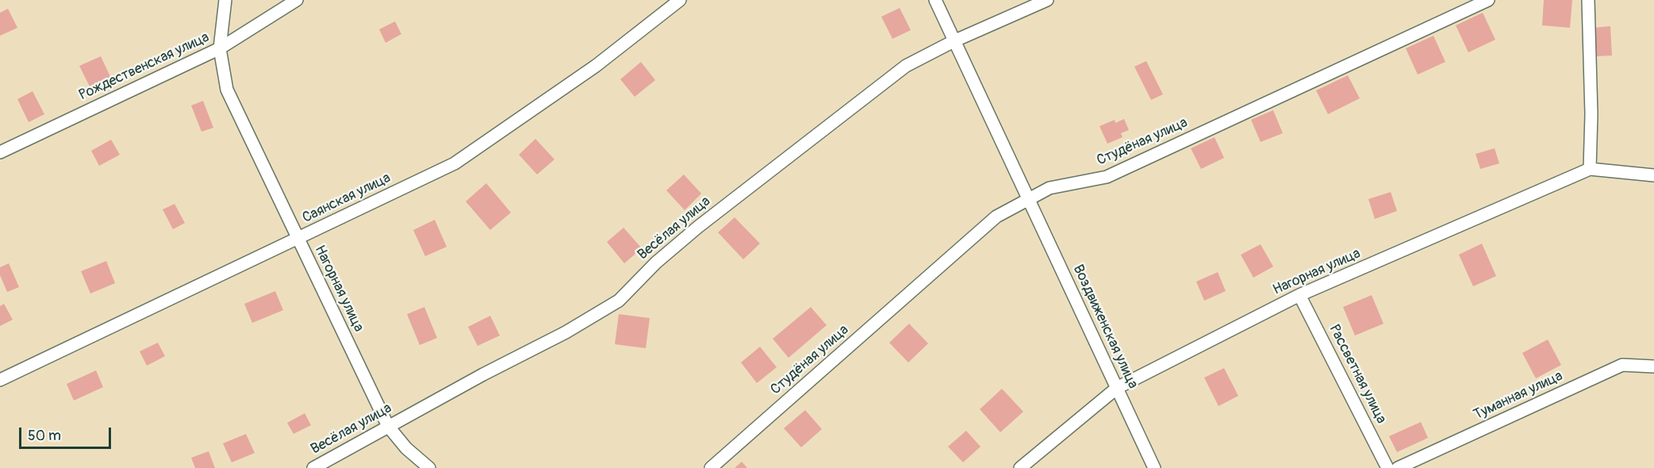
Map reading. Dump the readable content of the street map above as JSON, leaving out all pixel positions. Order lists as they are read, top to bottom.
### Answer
{
  "streets": {
    "street": [
      "Рождественская улица",
      "Студёная улица",
      "Саянская улица",
      "Весёлая улица",
      "Нагорная улица",
      "Воздвиженская улица",
      "Рассветная улица",
      "Туманная улица"
    ]
  },
  "crossings": [
    ["Рождественская улица", "Нагорная улица"],
    ["Студёная улица", "Воздвиженская улица"],
    ["Саянская улица", "Нагорная улица"],
    ["Весёлая улица", "Нагорная улица"],
    ["Весёлая улица", "Воздвиженская улица"],
    ["Нагорная улица", "Воздвиженская улица"],
    ["Нагорная улица", "Рассветная улица"]
  ],
  "scale_bar": "50 m"
}
